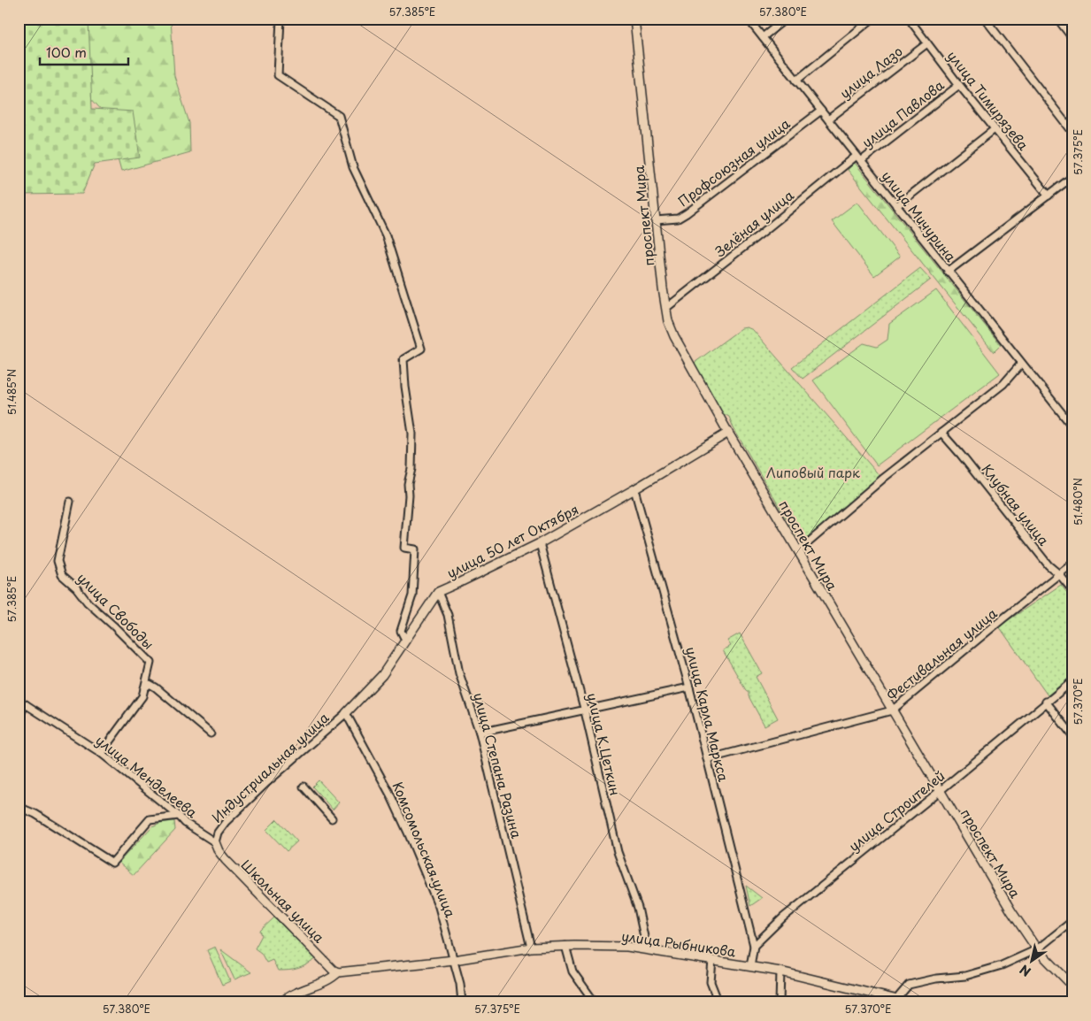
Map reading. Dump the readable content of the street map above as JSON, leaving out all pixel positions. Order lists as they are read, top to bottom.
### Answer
{
  "streets": {
    "street": [
      "улица Лазо",
      "улица Тимирязева",
      "улица Павлова",
      "Профсоюзная улица",
      "проспект Мира",
      "улица Мичурина",
      "Зелёная улица",
      "Клубная улица",
      "улица 50 лет Октября",
      "улица Свободы",
      "Фестивальная улица",
      "улица Карла Маркса",
      "улица К.Цеткин",
      "улица Степана Разина",
      "Индустриальная улица",
      "улица Менделеева",
      "улица Строителей",
      "Комсомольская улица",
      "Школьная улица",
      "улица Рыбникова"
    ]
  },
  "crossings": [
    ["улица Лазо", "улица Тимирязева"],
    ["улица Лазо", "улица Мичурина"],
    ["улица Тимирязева", "улица Павлова"],
    ["улица Павлова", "улица Мичурина"],
    ["улица Павлова", "Зелёная улица"],
    ["Профсоюзная улица", "проспект Мира"],
    ["Профсоюзная улица", "улица Мичурина"],
    ["проспект Мира", "Зелёная улица"],
    ["проспект Мира", "улица 50 лет Октября"],
    ["проспект Мира", "Фестивальная улица"],
    ["проспект Мира", "улица Строителей"],
    ["улица Мичурина", "Зелёная улица"],
    ["Клубная улица", "Фестивальная улица"],
    ["улица 50 лет Октября", "улица Карла Маркса"],
    ["улица 50 лет Октября", "улица К.Цеткин"],
    ["улица 50 лет Октября", "улица Степана Разина"],
    ["улица 50 лет Октября", "Индустриальная улица"],
    ["улица 50 лет Октября", "Комсомольская улица"],
    ["улица Свободы", "улица Менделеева"],
    ["Фестивальная улица", "улица Карла Маркса"],
    ["улица Карла Маркса", "улица Строителей"],
    ["улица К.Цеткин", "улица Рыбникова"],
    ["улица Степана Разина", "улица Рыбникова"],
    ["Индустриальная улица", "улица Менделеева"],
    ["Индустриальная улица", "Комсомольская улица"],
    ["Индустриальная улица", "Школьная улица"],
    ["улица Менделеева", "Школьная улица"],
    ["Комсомольская улица", "улица Рыбникова"]
  ],
  "parks": ["Липовый парк"],
  "scale_bar": "100 m",
  "north": "bottom left",
  "coordinates": [
    "57.385°E",
    "57.380°E",
    "57.375°E",
    "51.485°N",
    "51.480°N",
    "57.370°E"
  ]
}
